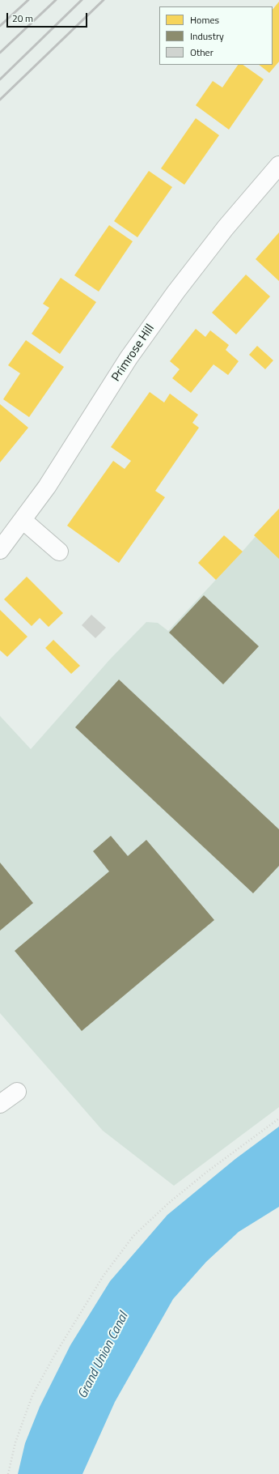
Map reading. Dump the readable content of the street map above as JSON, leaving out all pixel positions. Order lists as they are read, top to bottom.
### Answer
{
  "streets": {
    "street": ["Primrose Hill"]
  },
  "water": ["Grand Union Canal"],
  "legend": ["Homes", "Industry", "Other"],
  "scale_bar": "20 m"
}
